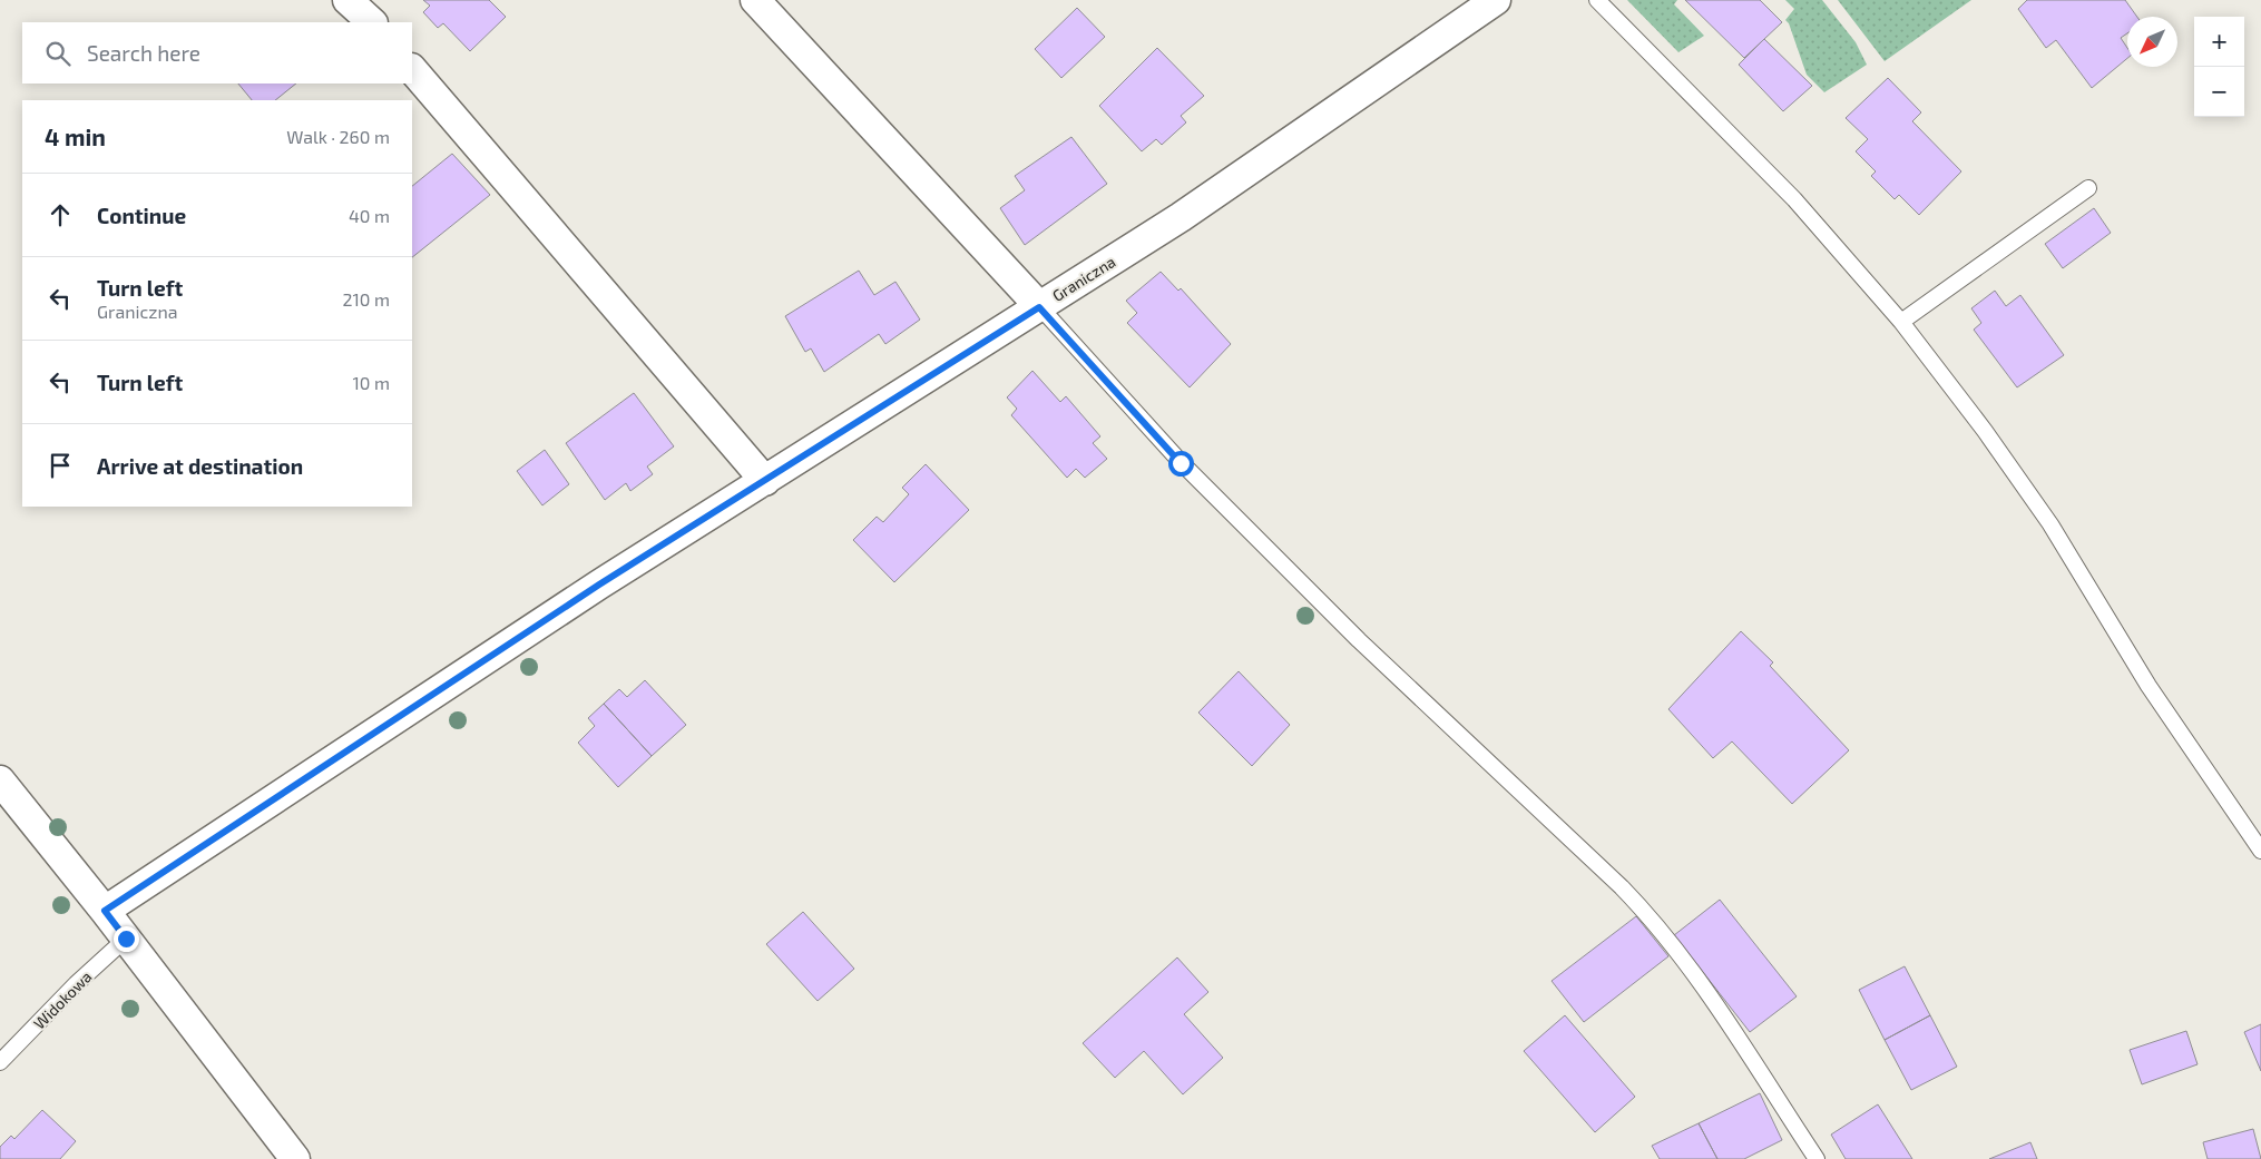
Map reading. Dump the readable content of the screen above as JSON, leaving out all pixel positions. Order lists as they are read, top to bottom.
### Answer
{
  "streets": {
    "street": ["Graniczna"],
    "lane": ["Widokowa"]
  },
  "north": "bottom left",
  "page": {
    "map_buttons": ["+", "−"],
    "search": "Search here",
    "heading": ["4 min", "Walk · 260 m"],
    "list": [
      ["Continue", "40 m"],
      ["Turn left", "Graniczna", "210 m"],
      ["Turn left", "10 m"],
      "Arrive at destination"
    ]
  }
}
